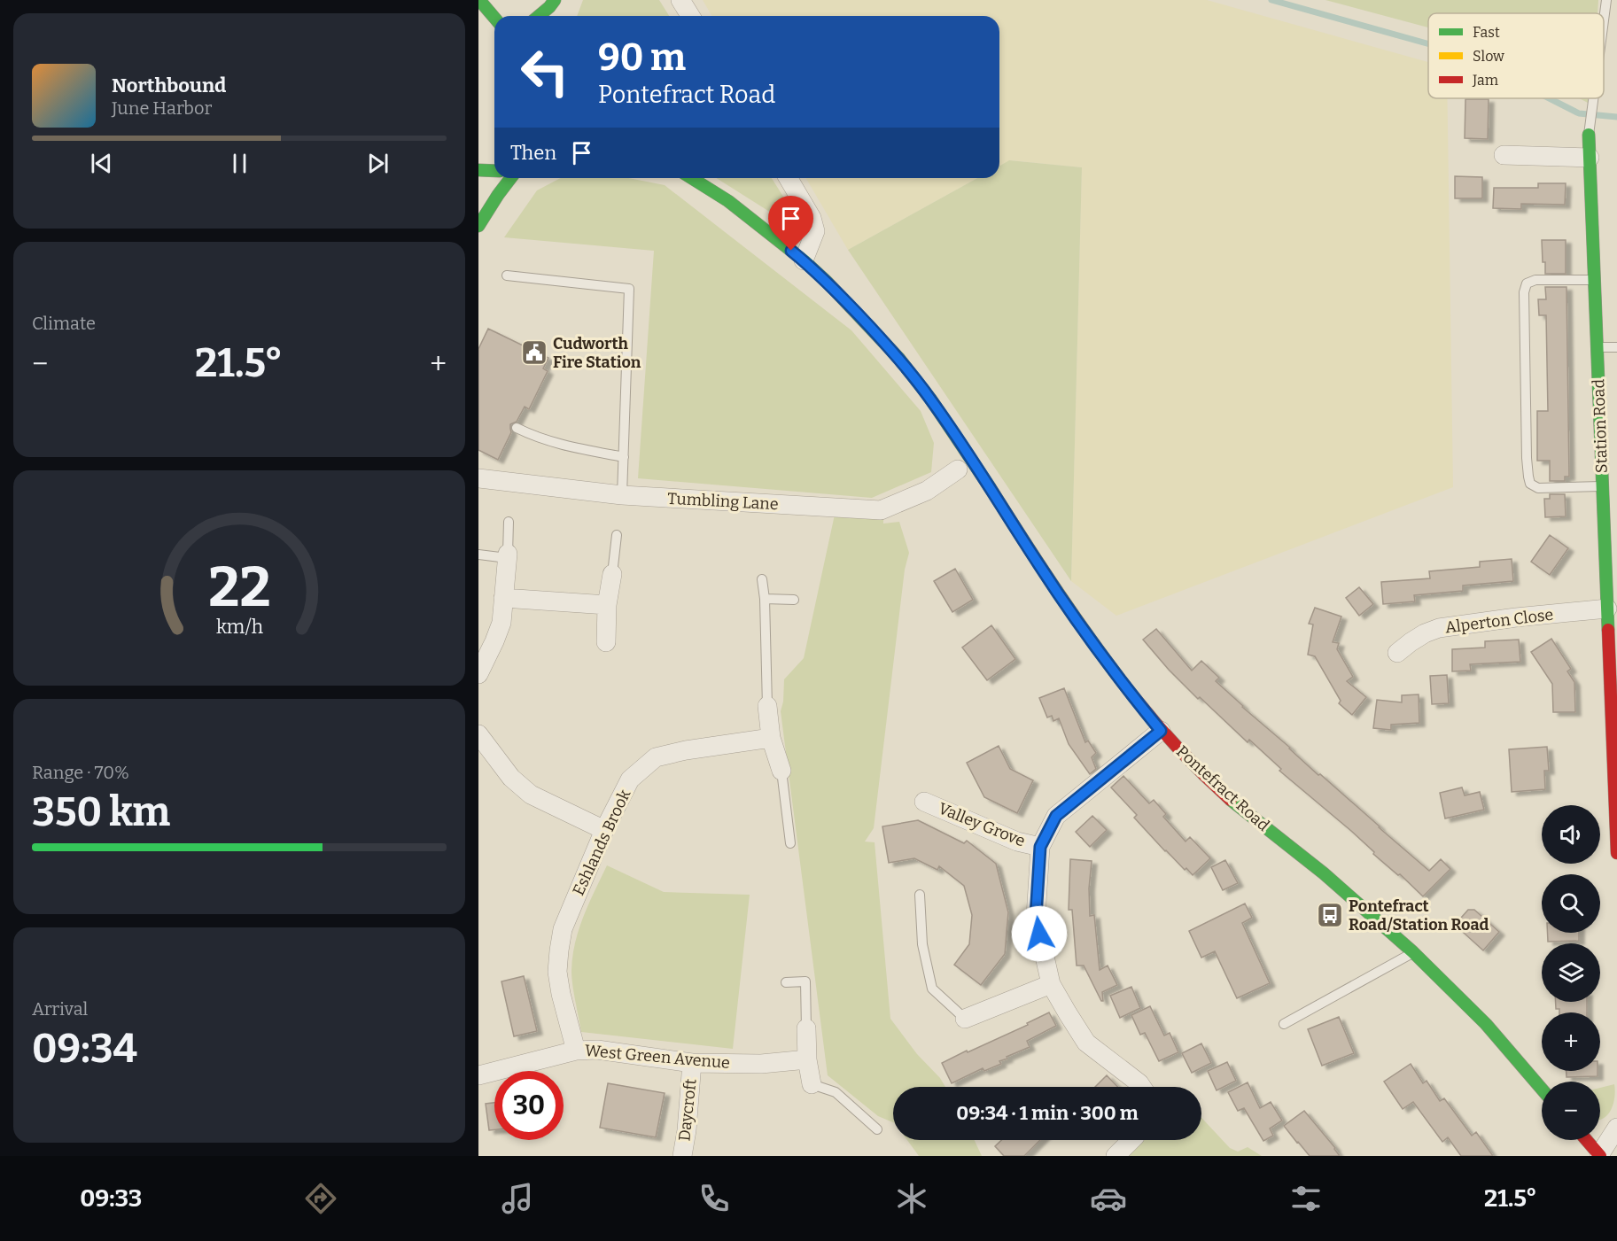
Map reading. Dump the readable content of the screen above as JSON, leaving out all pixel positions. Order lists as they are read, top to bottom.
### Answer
{
  "streets": {
    "main road": ["Station Road", "Pontefract Road"],
    "street": [
      "Tumbling Lane",
      "Alperton Close",
      "Valley Grove",
      "Eshlands Brook",
      "West Green Avenue",
      "Daycroft"
    ]
  },
  "crossings": [
    ["Station Road", "Alperton Close"],
    ["Eshlands Brook", "West Green Avenue"],
    ["West Green Avenue", "Daycroft"]
  ],
  "places": {
    "public building": ["Cudworth Fire Station"],
    "bus stop": ["Pontefract Road/Station Road"]
  },
  "legend": ["Fast", "Slow", "Jam"],
  "page": {
    "turn": ["90 m", "Pontefract Road"],
    "song": ["Northbound", "June Harbor"],
    "then": "Then",
    "tile": [
      "Climate",
      ["Range · 70%", "350 km"],
      ["Arrival", "09:34"]
    ],
    "heat": ["−", "21.5°", "+"],
    "map_buttons": ["+", "−"],
    "limit": "30",
    "trip": "09:34 · 1 min · 300 m",
    "tabs": ["09:33", "21.5°"],
    "gauge": ["22", "km/h"]
  }
}
